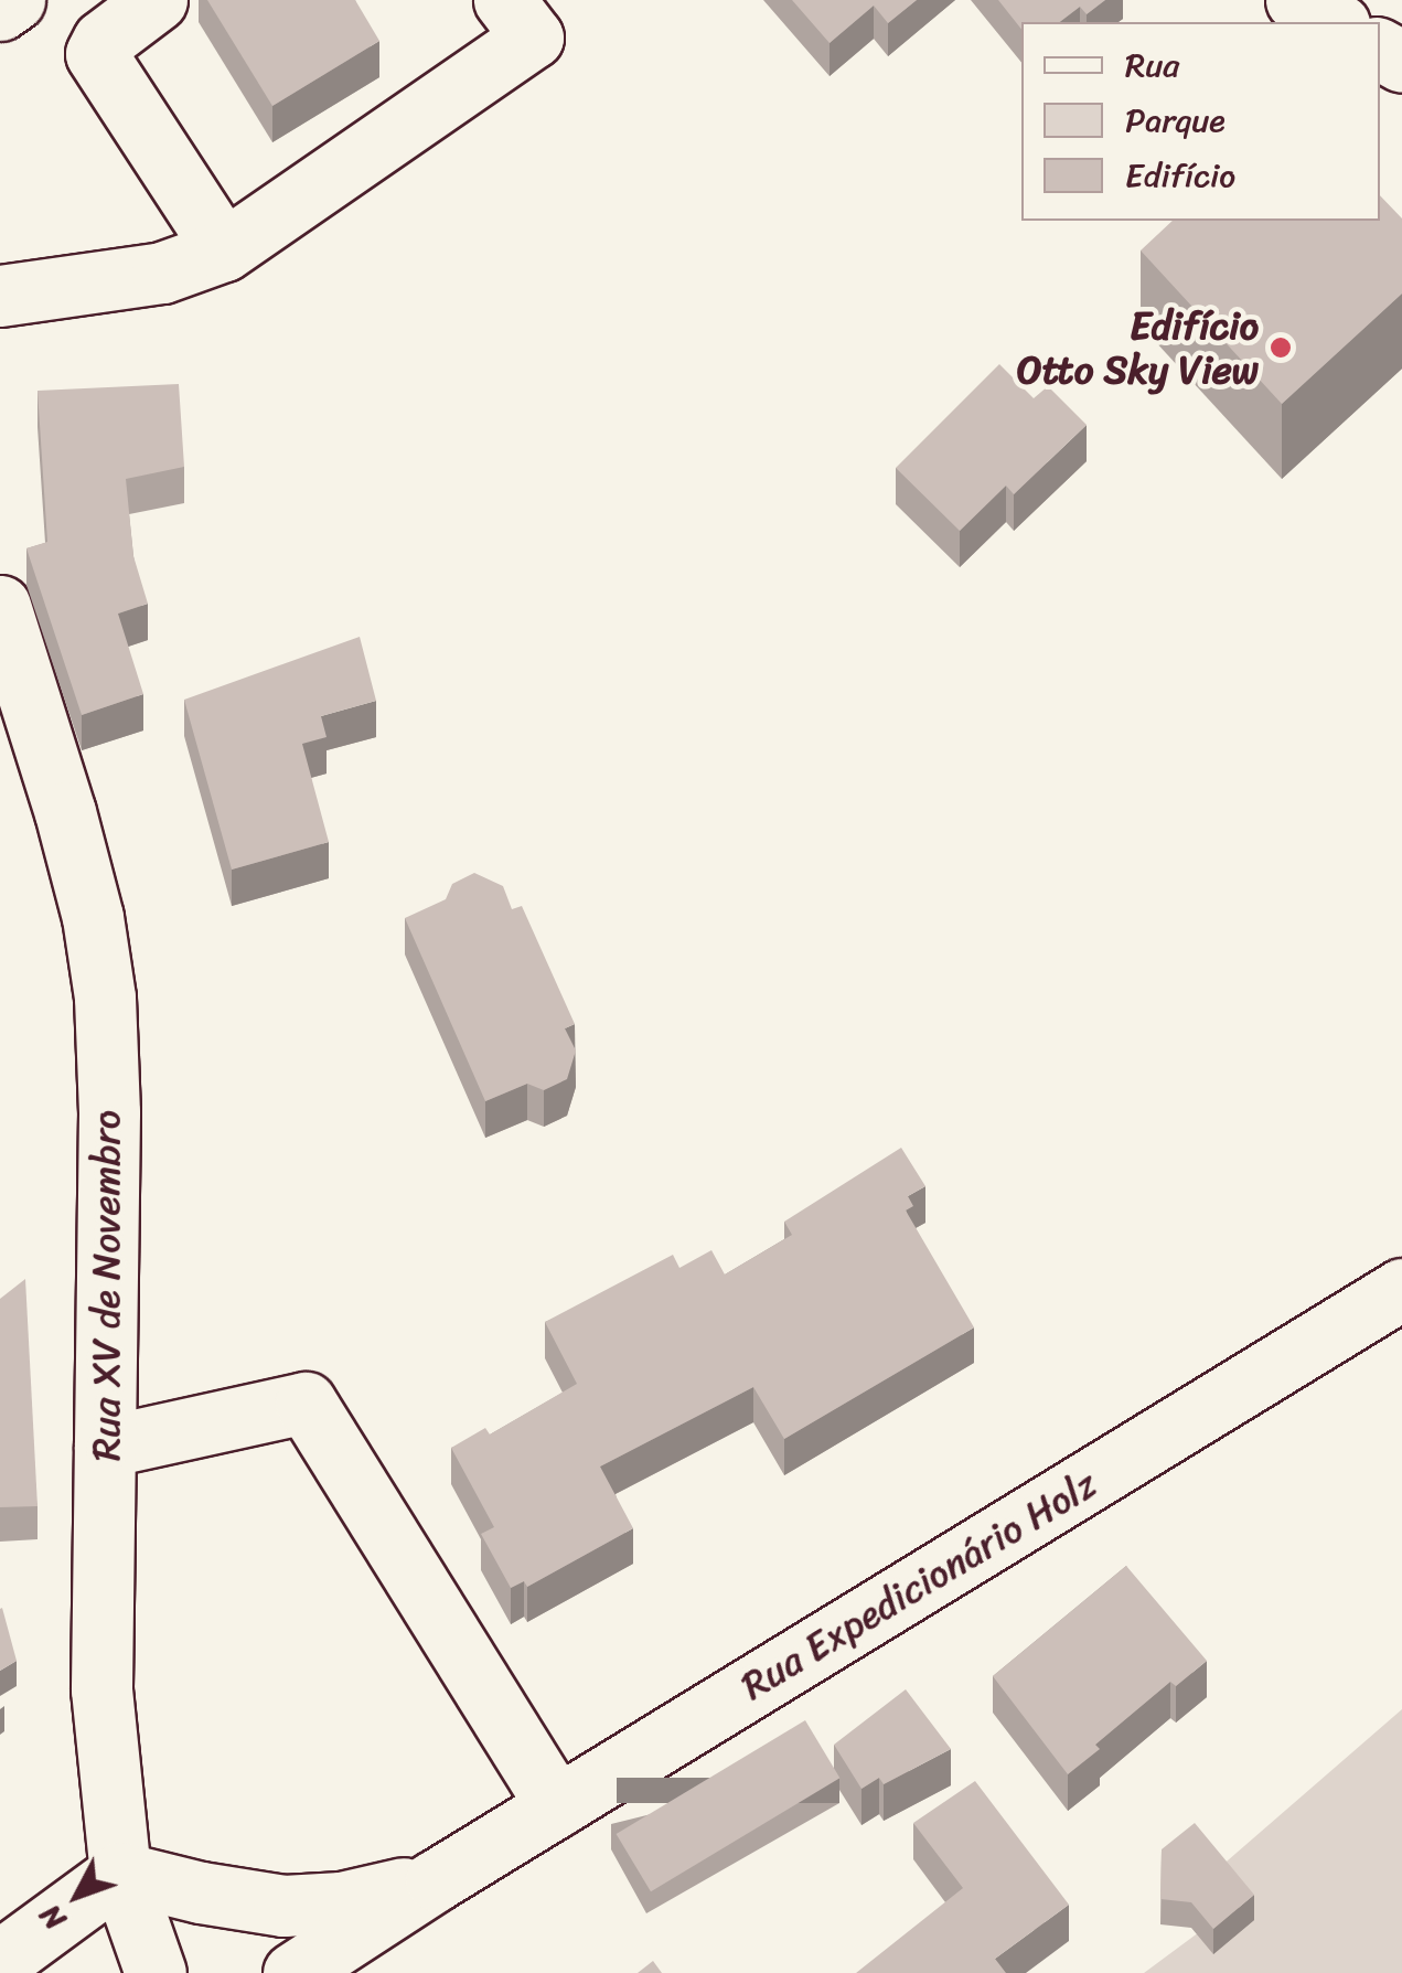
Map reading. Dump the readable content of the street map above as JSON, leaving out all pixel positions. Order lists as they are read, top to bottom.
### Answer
{
  "streets": {
    "main road": ["Rua XV de Novembro", "Rua Expedicionário Holz"]
  },
  "crossings": [
    ["Rua XV de Novembro", "Rua Expedicionário Holz"]
  ],
  "places": ["Edifício Otto Sky View"],
  "legend": ["Rua", "Parque", "Edifício"],
  "north": "bottom left"
}
